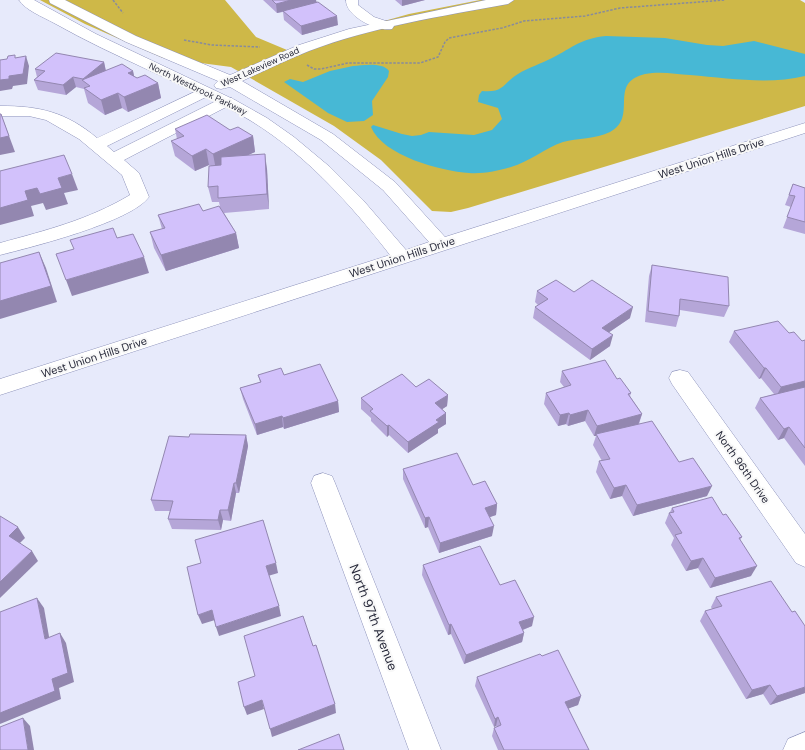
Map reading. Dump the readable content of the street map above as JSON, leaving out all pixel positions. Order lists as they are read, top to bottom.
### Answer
{
  "streets": {
    "street": [
      "West Lakeview Road",
      "North Westbrook Parkway",
      "West Union Hills Drive",
      "North 96th Drive",
      "North 97th Avenue"
    ]
  },
  "crossings": [
    ["West Lakeview Road", "North Westbrook Parkway"],
    ["North Westbrook Parkway", "West Union Hills Drive"]
  ]
}
